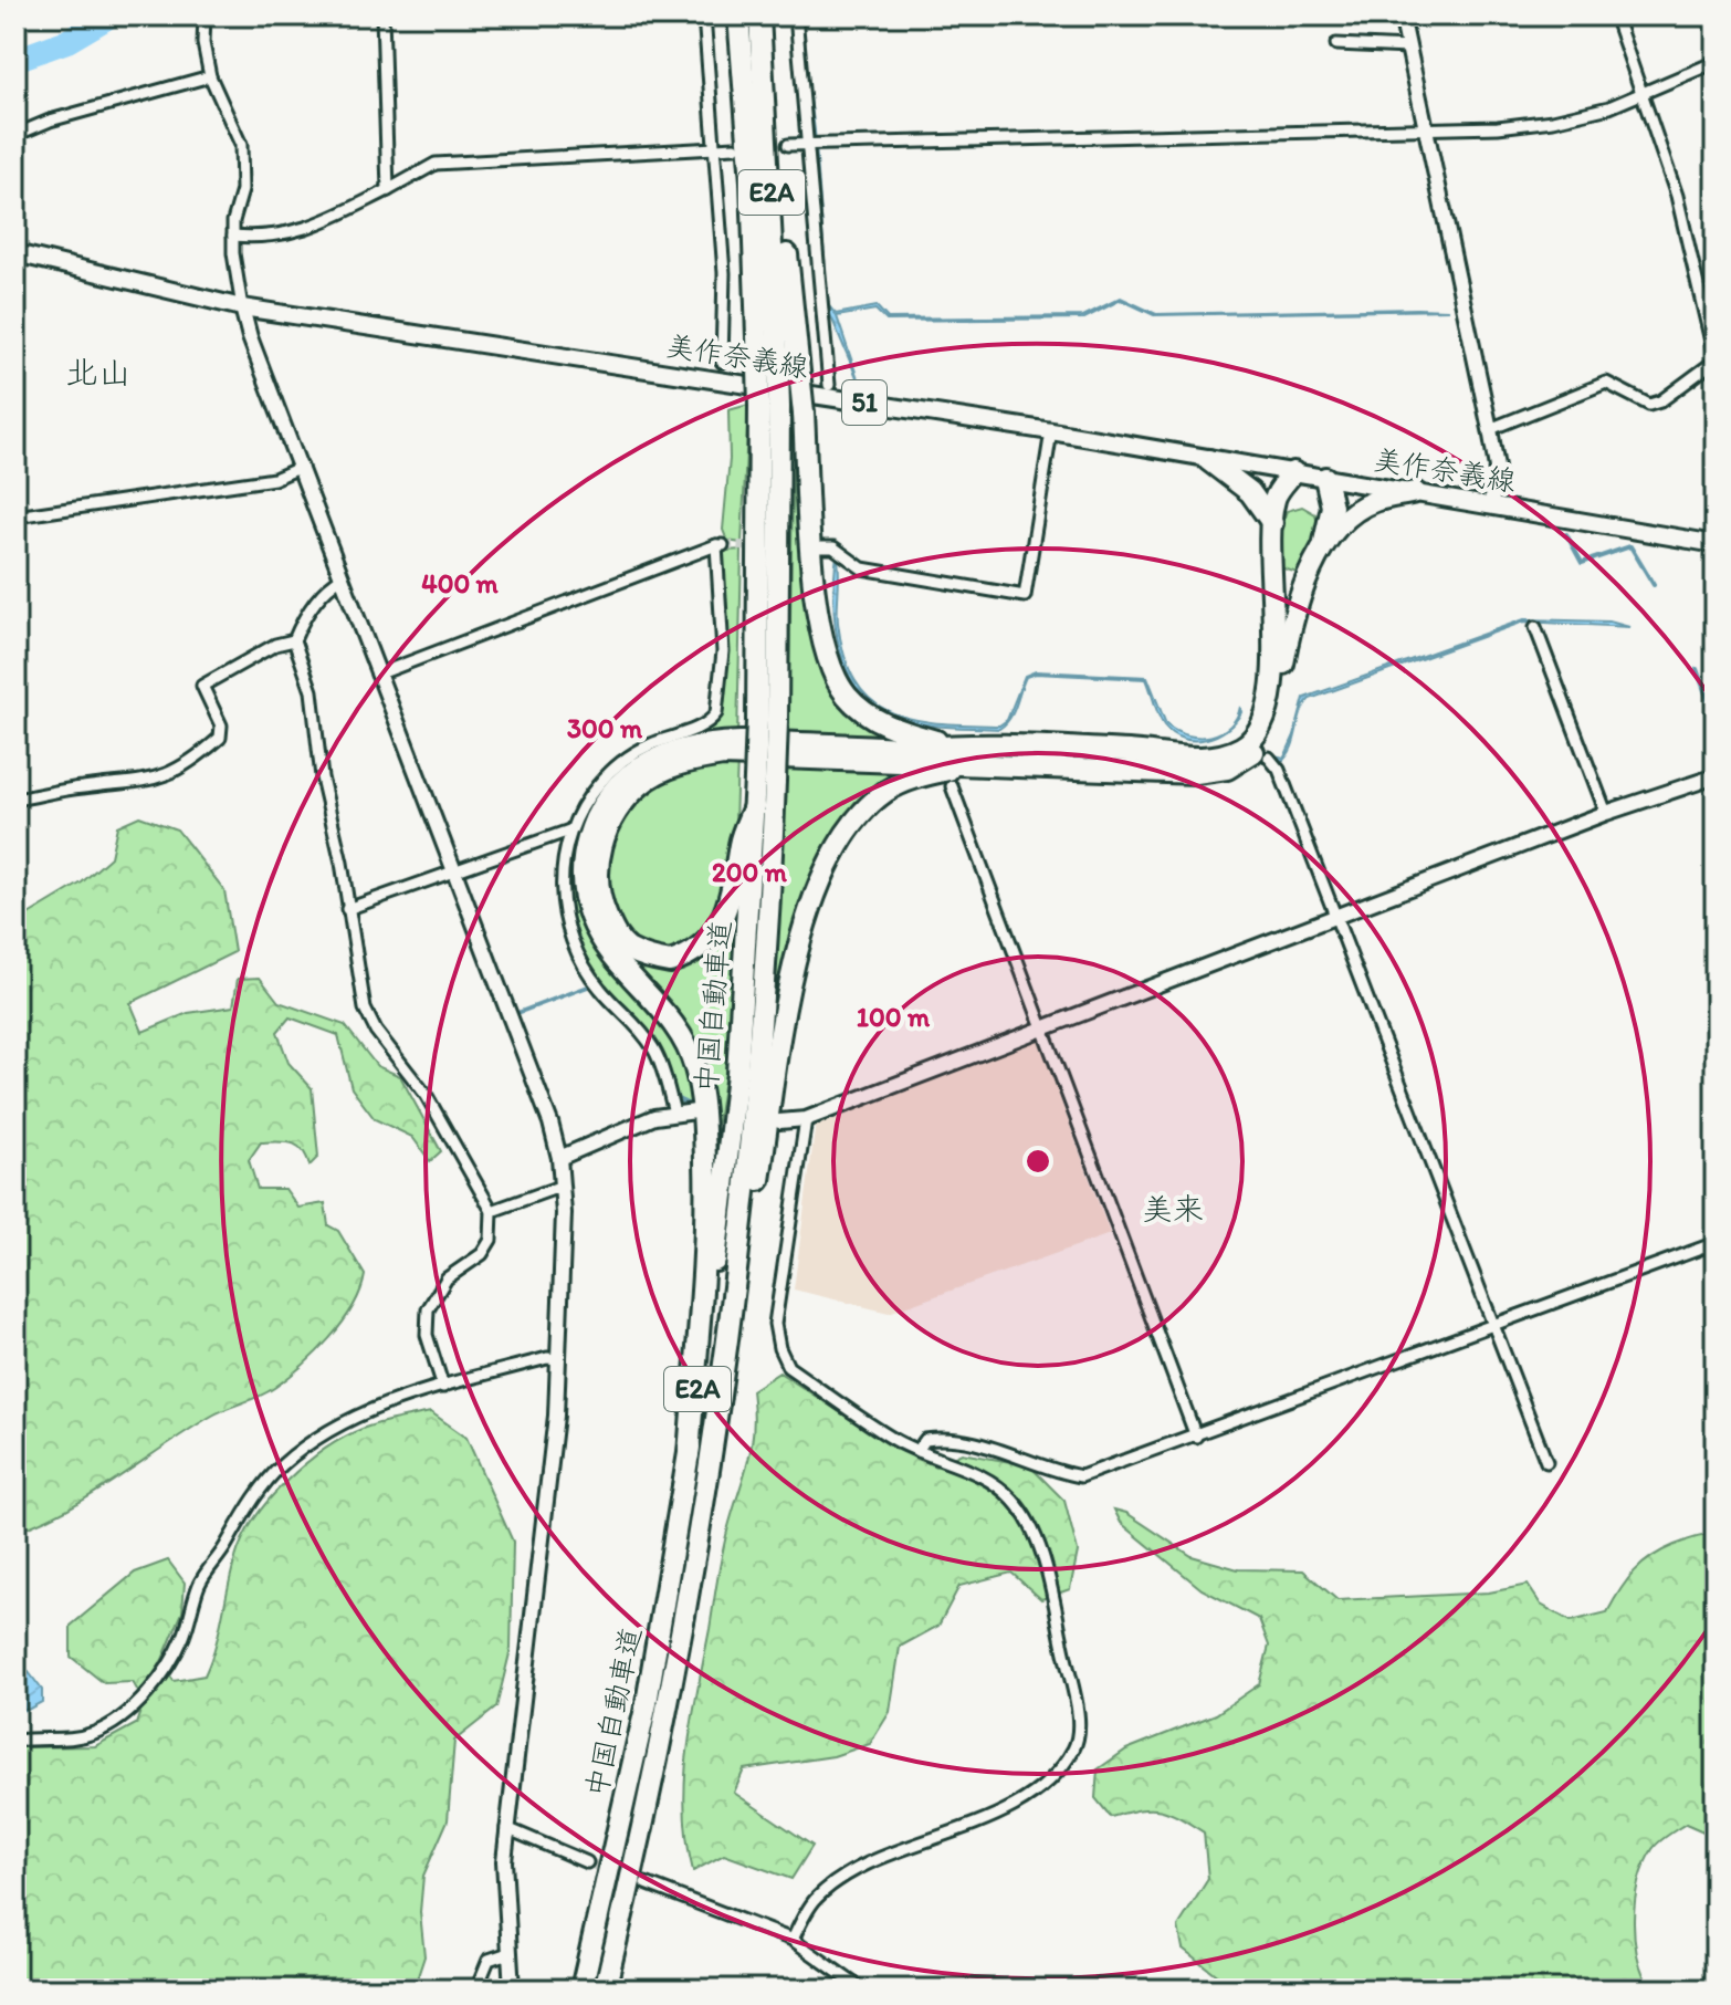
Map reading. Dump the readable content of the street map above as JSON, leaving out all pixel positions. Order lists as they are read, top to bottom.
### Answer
{
  "streets": {
    "highway": ["E2A", "中国自動車道"],
    "main road": ["美作奈義線", "51"]
  },
  "districts": ["北山", "美来"],
  "rings": [
    "400 m",
    "300 m",
    "200 m",
    "100 m"
  ]
}
